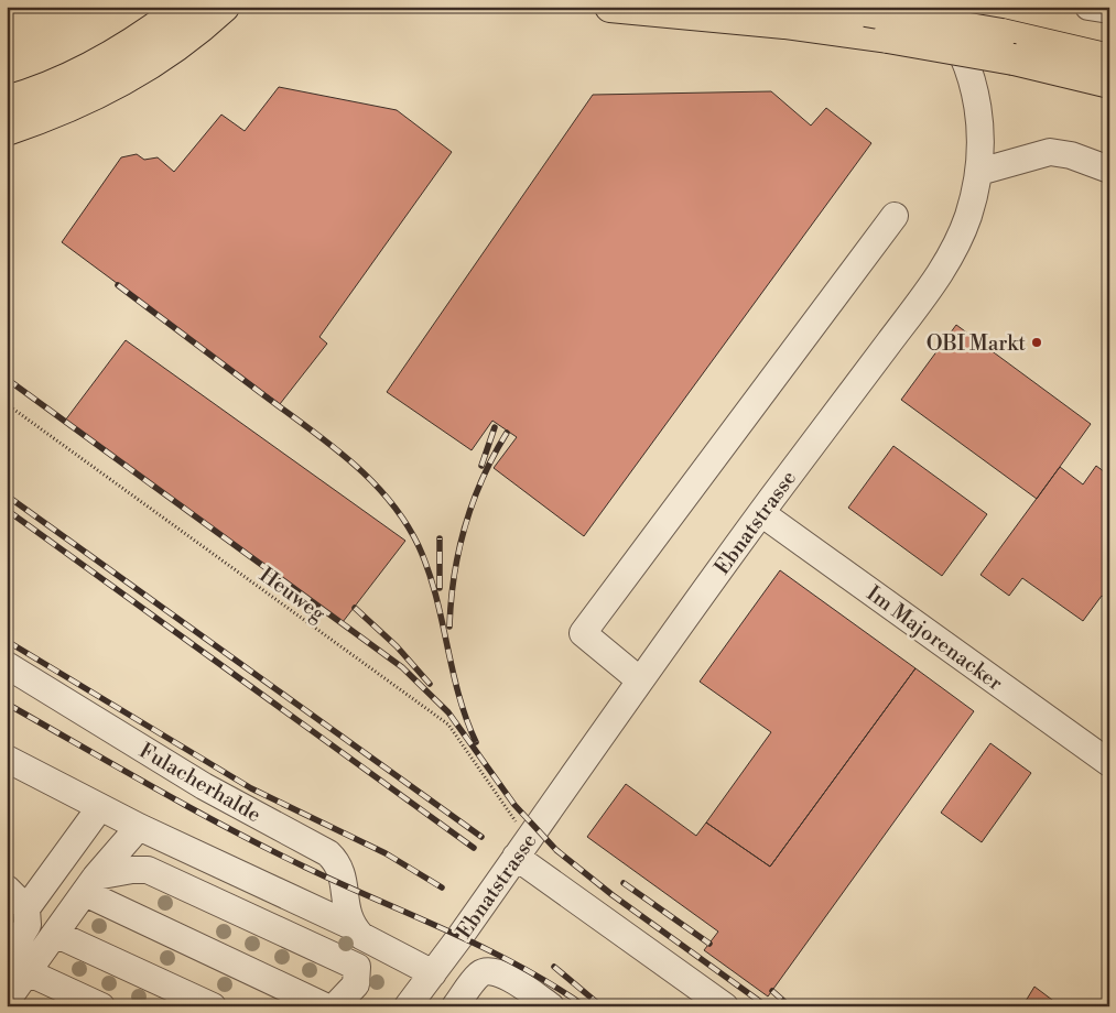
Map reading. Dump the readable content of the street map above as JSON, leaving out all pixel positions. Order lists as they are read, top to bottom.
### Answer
{
  "streets": {
    "street": ["Ebnatstrasse", "Im Majorenacker", "Fulacherhalde"],
    "path": ["Heuweg"]
  },
  "crossings": [
    ["Ebnatstrasse", "Heuweg"],
    ["Ebnatstrasse", "Im Majorenacker"]
  ],
  "places": ["OBI Markt"]
}
